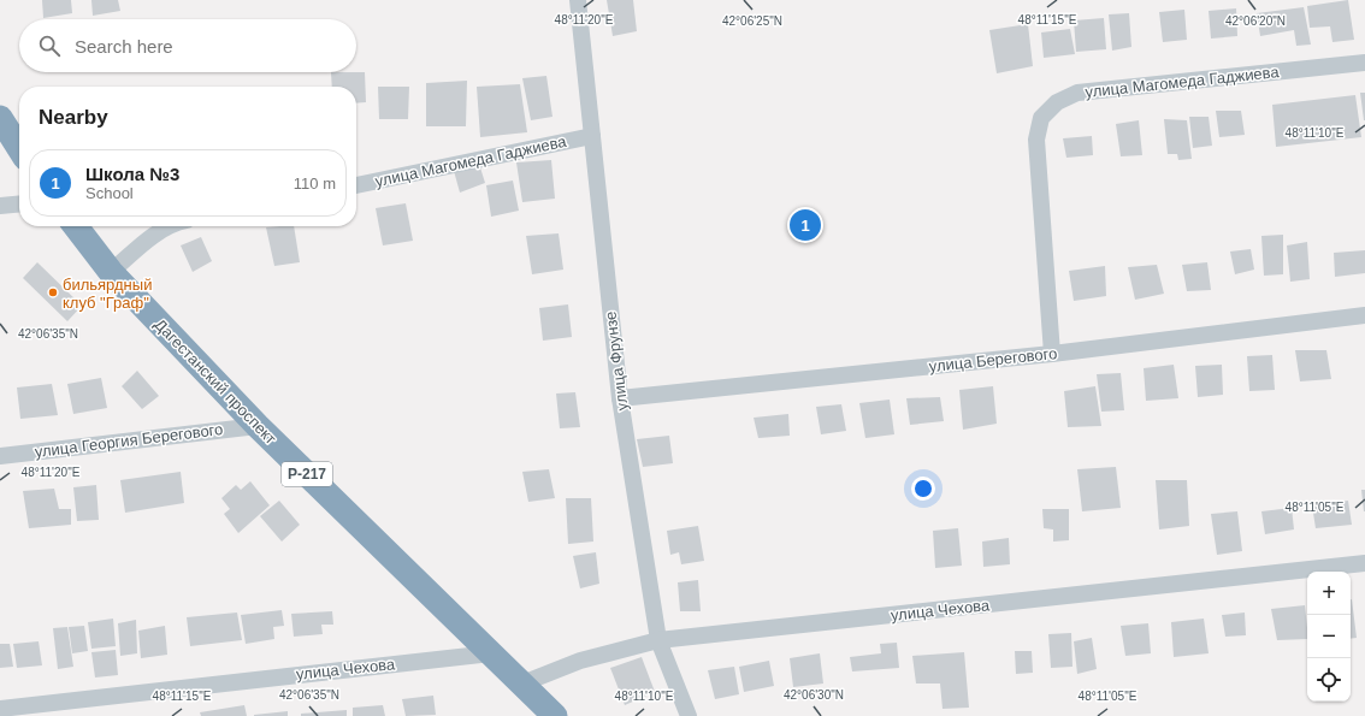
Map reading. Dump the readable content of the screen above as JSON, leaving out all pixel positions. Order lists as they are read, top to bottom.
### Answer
{
  "streets": {
    "highway": ["Дагестанский проспект", "Р-217"],
    "street": [
      "улица Магомеда Гаджиева",
      "улица Берегового",
      "улица Фрунзе",
      "улица Георгия Берегового",
      "улица Чехова"
    ]
  },
  "crossings": [
    ["улица Магомеда Гаджиева", "улица Берегового"],
    ["улица Магомеда Гаджиева", "улица Фрунзе"],
    ["улица Берегового", "улица Фрунзе"],
    ["улица Фрунзе", "улица Чехова"],
    ["Дагестанский проспект", "улица Георгия Берегового"],
    ["Дагестанский проспект", "улица Чехова"]
  ],
  "places": ["бильярдный клуб \"Граф\""],
  "page": {
    "search": "Search here",
    "heading": "Nearby",
    "list": [
      {
        "mark": "1",
        "name": "Школа №3",
        "note": "School",
        "value": "110 m"
      }
    ],
    "pins": "1",
    "map_buttons": ["+", "−"]
  },
  "coordinates": [
    "48°11'20\"E",
    "48°11'15\"E",
    "42°06'20\"N",
    "42°06'25\"N",
    "48°11'10\"E",
    "42°06'35\"N",
    "48°11'05\"E",
    "42°06'30\"N"
  ]
}
